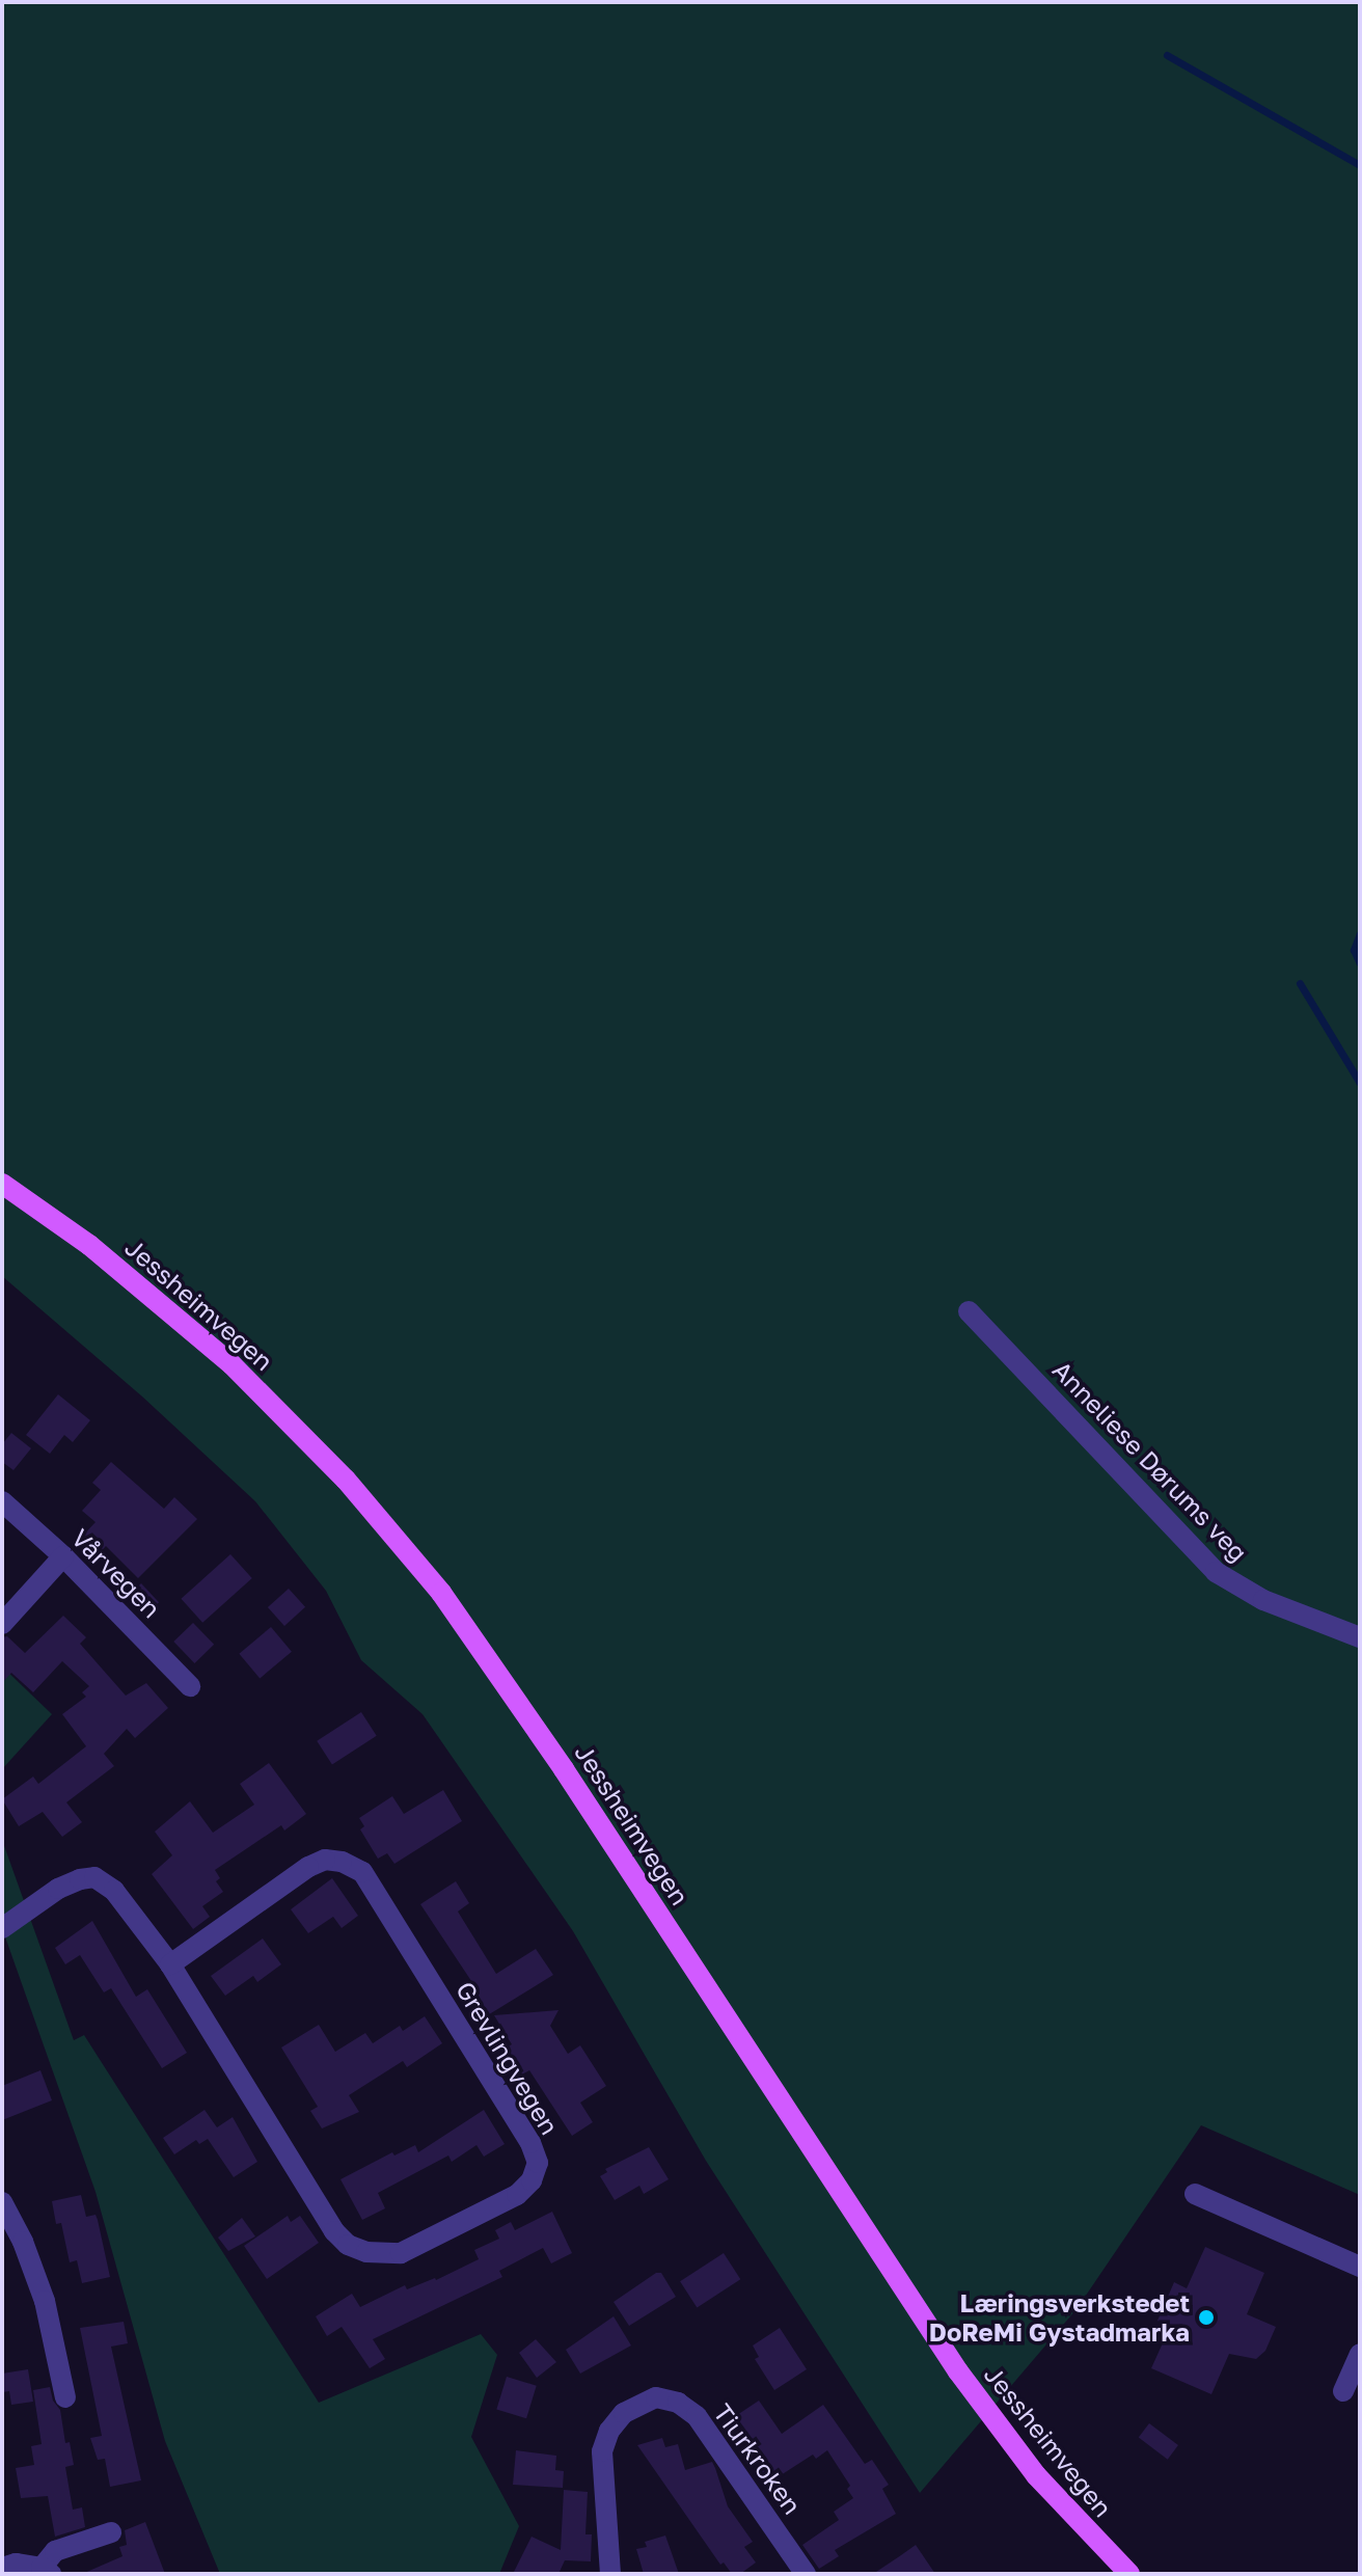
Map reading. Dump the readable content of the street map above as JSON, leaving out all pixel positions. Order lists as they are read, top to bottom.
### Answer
{
  "streets": {
    "main road": ["Jessheimvegen"],
    "street": [
      "Anneliese Dørums veg",
      "Vårvegen",
      "Grevlingvegen",
      "Tiurkroken"
    ]
  },
  "places": ["Læringsverkstedet DoReMi Gystadmarka"]
}
